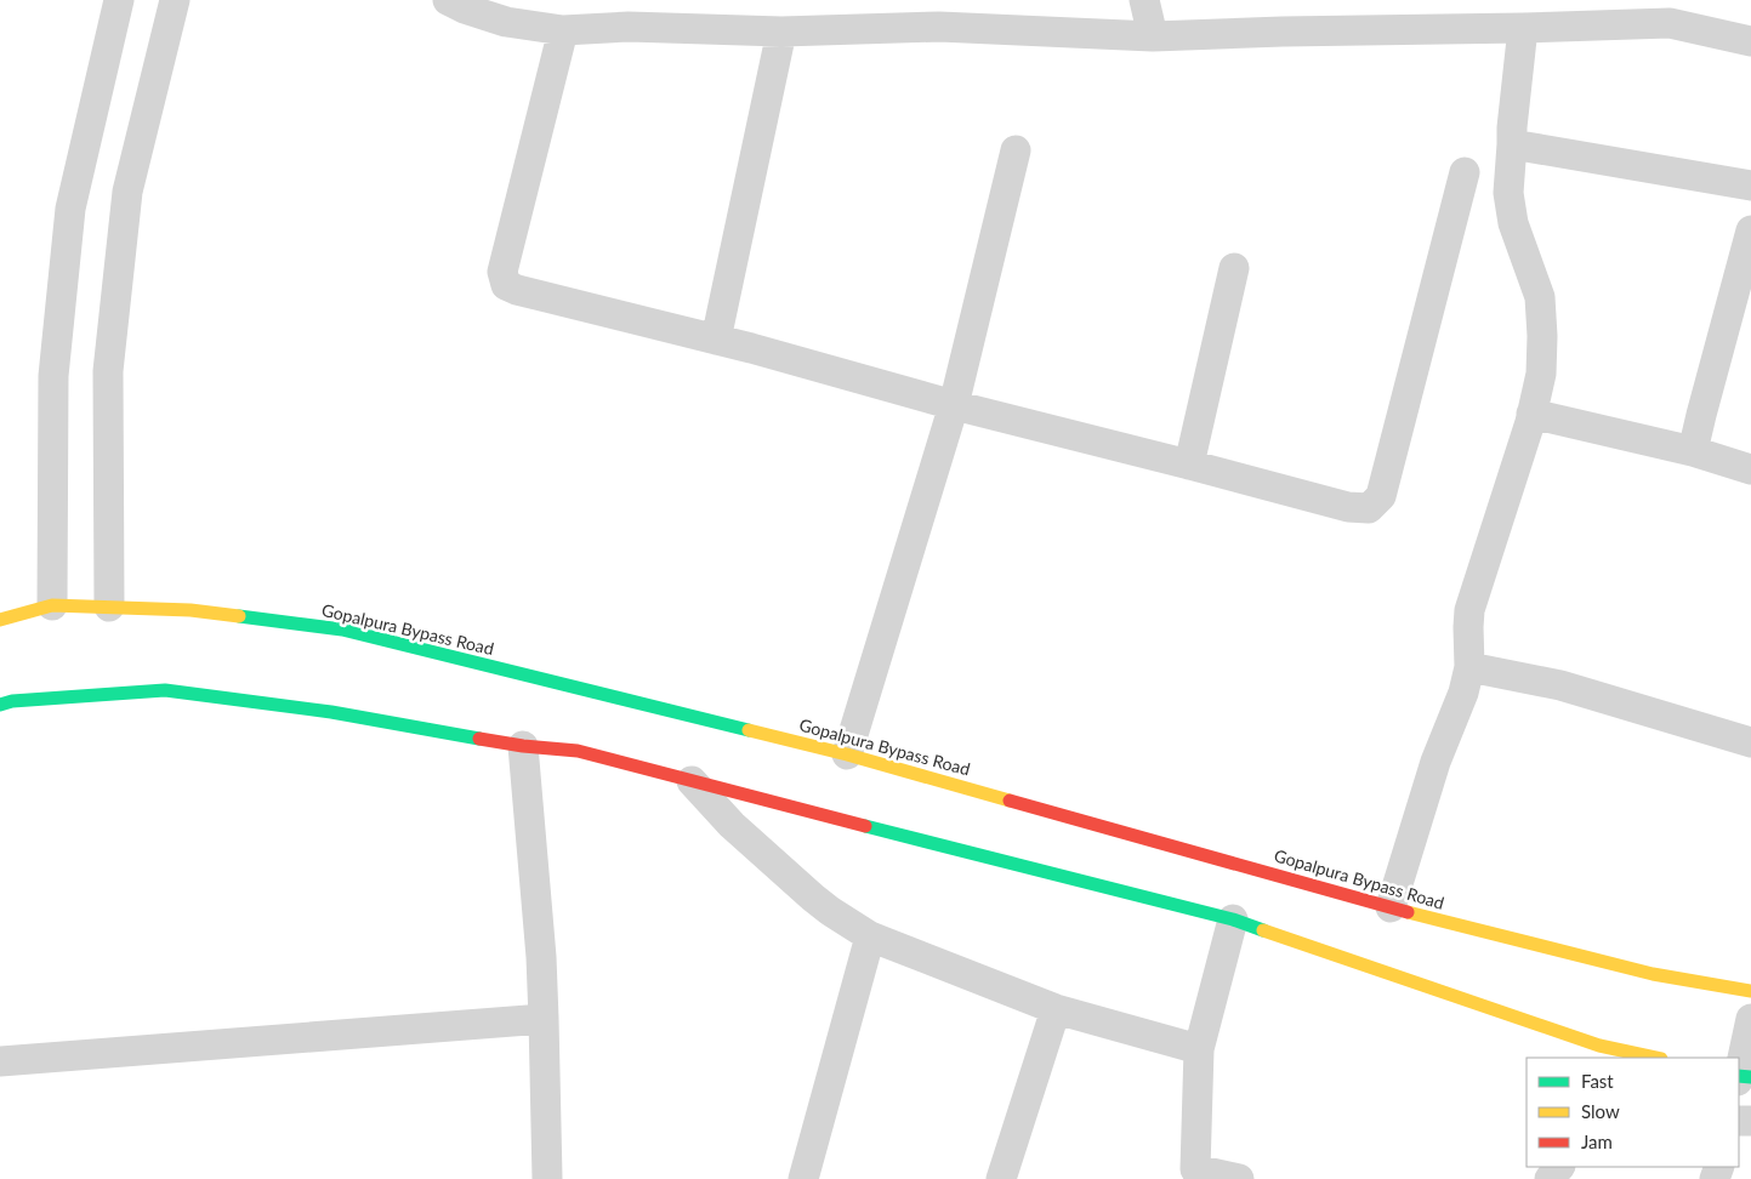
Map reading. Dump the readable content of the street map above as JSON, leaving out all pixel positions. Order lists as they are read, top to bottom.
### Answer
{
  "streets": {
    "street": ["Gopalpura Bypass Road"]
  },
  "legend": ["Fast", "Slow", "Jam"]
}
